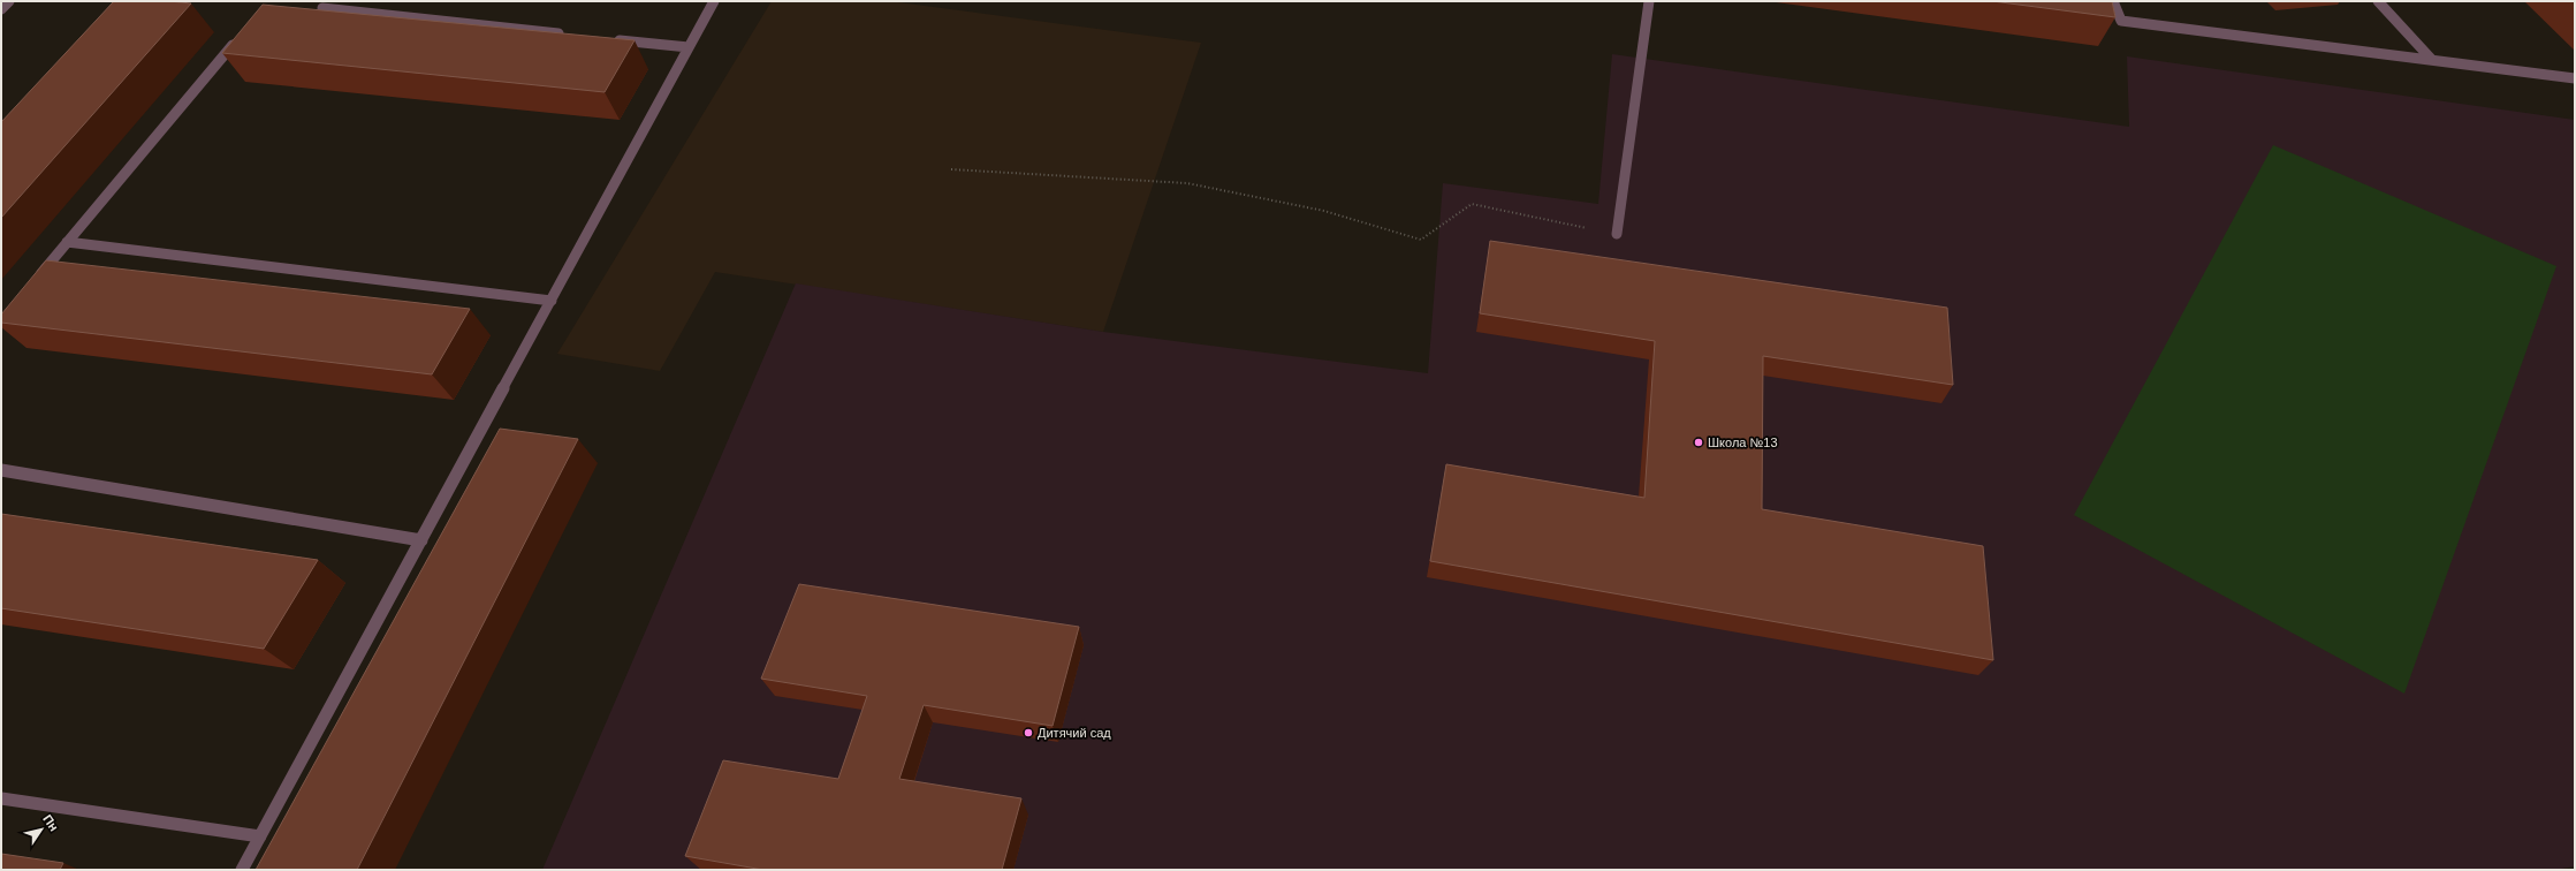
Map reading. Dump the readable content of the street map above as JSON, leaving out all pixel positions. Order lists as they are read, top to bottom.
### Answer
{
  "places": ["Школа №13", "Дитячий сад"],
  "north": "top right"
}
